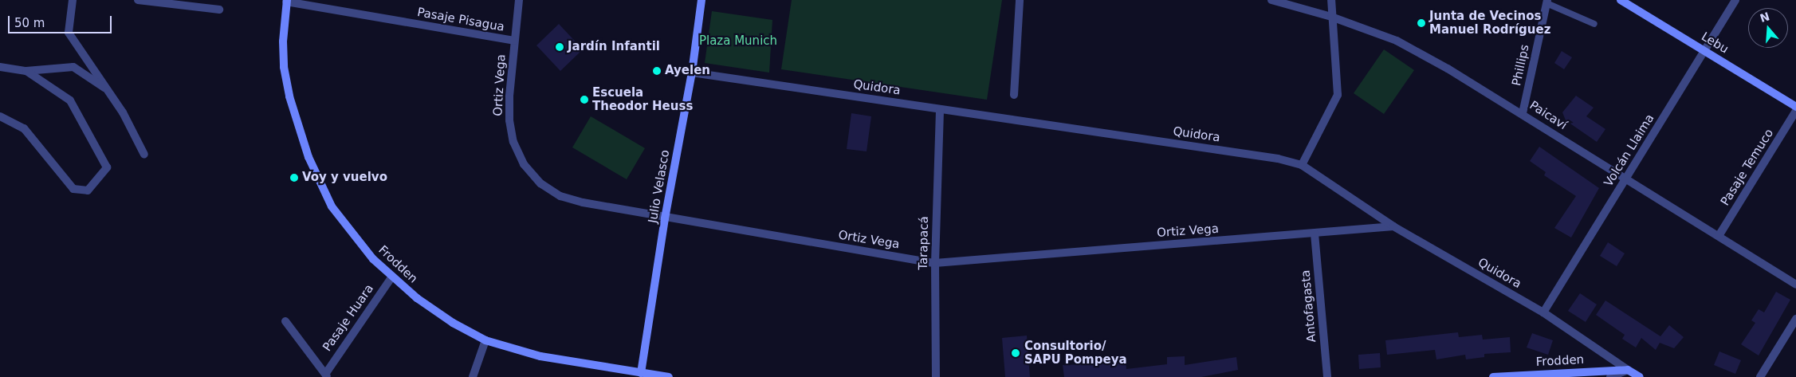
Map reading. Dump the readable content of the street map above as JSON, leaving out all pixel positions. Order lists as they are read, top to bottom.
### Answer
{
  "streets": {
    "street": [
      "Pasaje Pisagua",
      "Lebu",
      "Phillips",
      "Ortiz Vega",
      "Quidora",
      "Paicaví",
      "Volcán Llaima",
      "Pasaje Temuco",
      "Julio Velasco",
      "Tarapacá",
      "Frodden",
      "Antofagasta",
      "Pasaje Huara"
    ]
  },
  "crossings": [
    ["Pasaje Pisagua", "Ortiz Vega"],
    ["Pasaje Pisagua", "Frodden"],
    ["Lebu", "Volcán Llaima"],
    ["Phillips", "Paicaví"],
    ["Ortiz Vega", "Quidora"],
    ["Ortiz Vega", "Julio Velasco"],
    ["Ortiz Vega", "Tarapacá"],
    ["Ortiz Vega", "Antofagasta"],
    ["Quidora", "Volcán Llaima"],
    ["Quidora", "Julio Velasco"],
    ["Quidora", "Tarapacá"],
    ["Quidora", "Frodden"],
    ["Paicaví", "Volcán Llaima"],
    ["Paicaví", "Pasaje Temuco"],
    ["Julio Velasco", "Frodden"],
    ["Frodden", "Pasaje Huara"]
  ],
  "parks": ["Plaza Munich"],
  "places": [
    "Junta de Vecinos Manuel Rodríguez",
    "Jardín Infantil",
    "Ayelen",
    "Escuela Theodor Heuss",
    "Voy y vuelvo",
    "Consultorio/ SAPU Pompeya"
  ],
  "scale_bar": "50 m",
  "north": "top"
}
